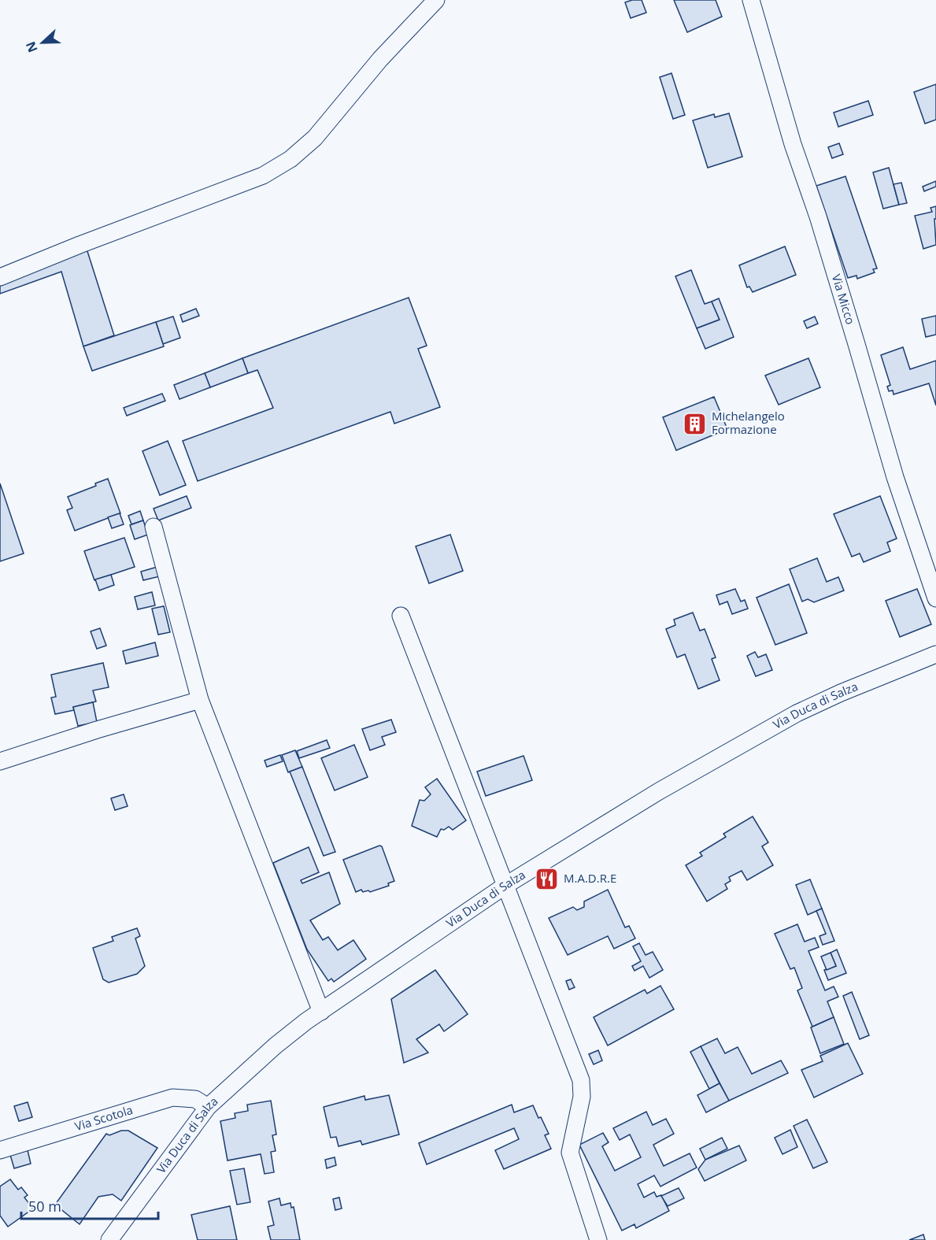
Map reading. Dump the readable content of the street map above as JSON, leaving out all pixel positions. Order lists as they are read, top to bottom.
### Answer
{
  "streets": {
    "street": ["Via Micco", "Via Duca di Salza", "Via Scotola"]
  },
  "crossings": [
    ["Via Duca di Salza", "Via Scotola"]
  ],
  "places": {
    "building": ["Michelangelo Formazione"],
    "restaurant": ["M.A.D.R.E"]
  },
  "scale_bar": "50 m",
  "north": "left"
}
